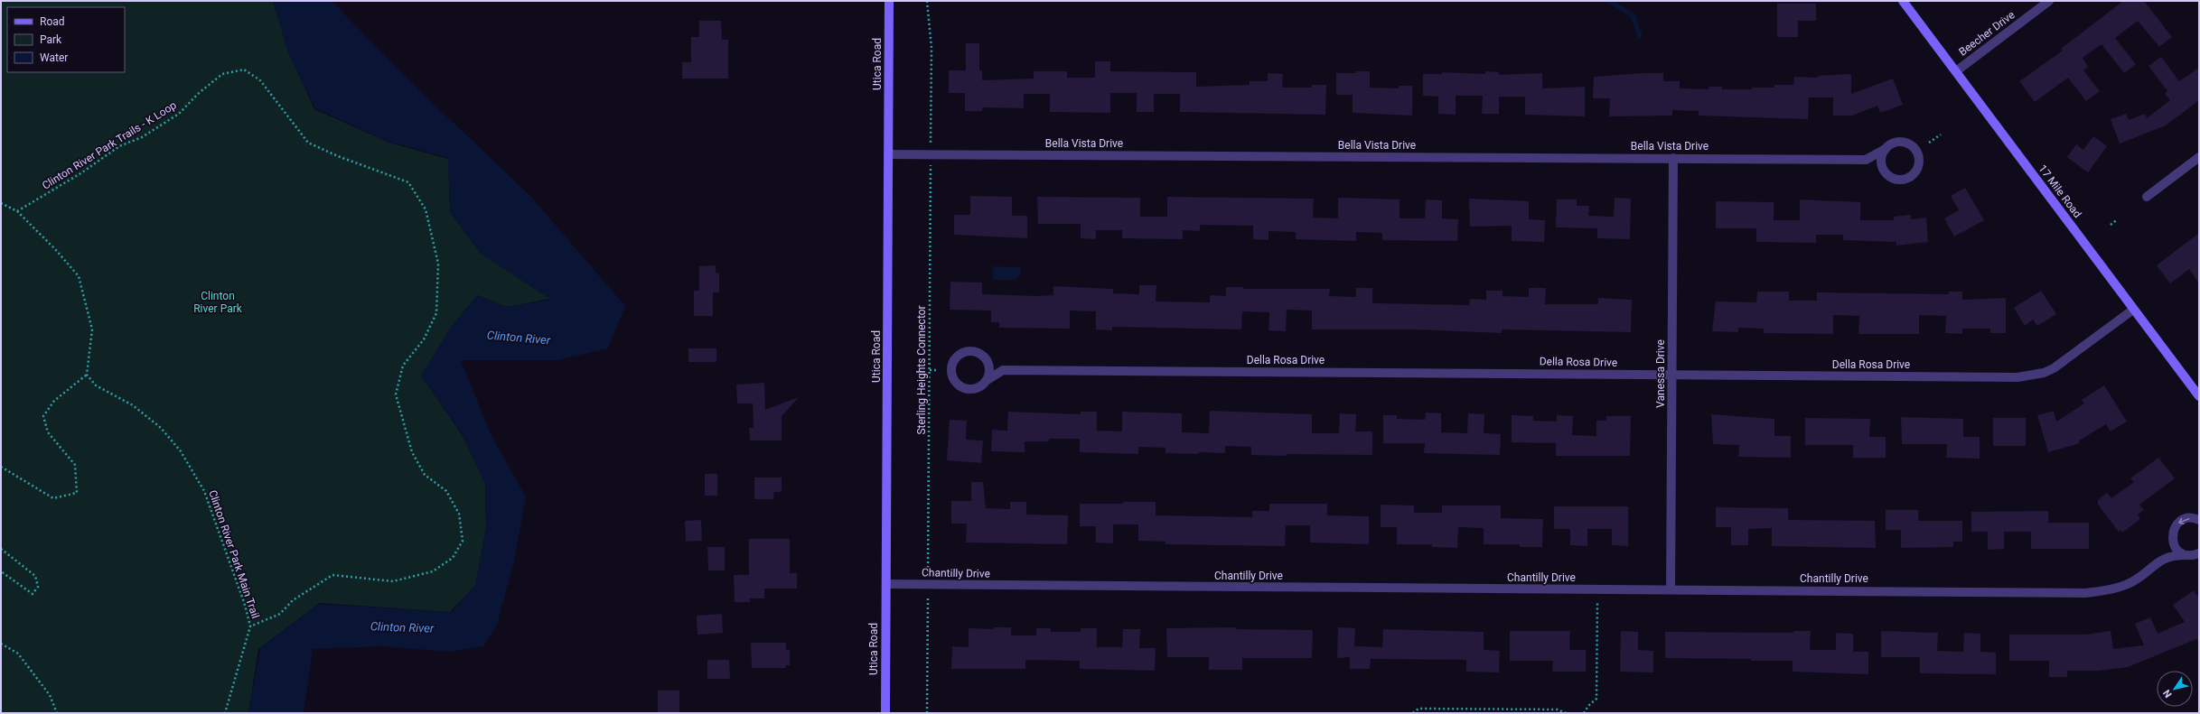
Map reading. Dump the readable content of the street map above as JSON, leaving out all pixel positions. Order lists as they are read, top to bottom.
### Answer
{
  "streets": {
    "street": [
      "Beecher Drive",
      "Utica Road",
      "Bella Vista Drive",
      "17 Mile Road",
      "Della Rosa Drive",
      "Vanessa Drive",
      "Chantilly Drive"
    ],
    "path": ["Clinton River Park Trails - K Loop", "Sterling Heights Connector", "Clinton River Park Main Trail"]
  },
  "crossings": [
    ["Beecher Drive", "17 Mile Road"],
    ["Utica Road", "Bella Vista Drive"],
    ["Utica Road", "Chantilly Drive"],
    ["Bella Vista Drive", "Vanessa Drive"],
    ["Clinton River Park Trails - K Loop", "Clinton River Park Main Trail"],
    ["17 Mile Road", "Della Rosa Drive"],
    ["Della Rosa Drive", "Vanessa Drive"],
    ["Vanessa Drive", "Chantilly Drive"]
  ],
  "water": ["Clinton River"],
  "parks": ["Clinton River Park"],
  "legend": ["Road", "Park", "Water"],
  "north": "bottom left"
}
